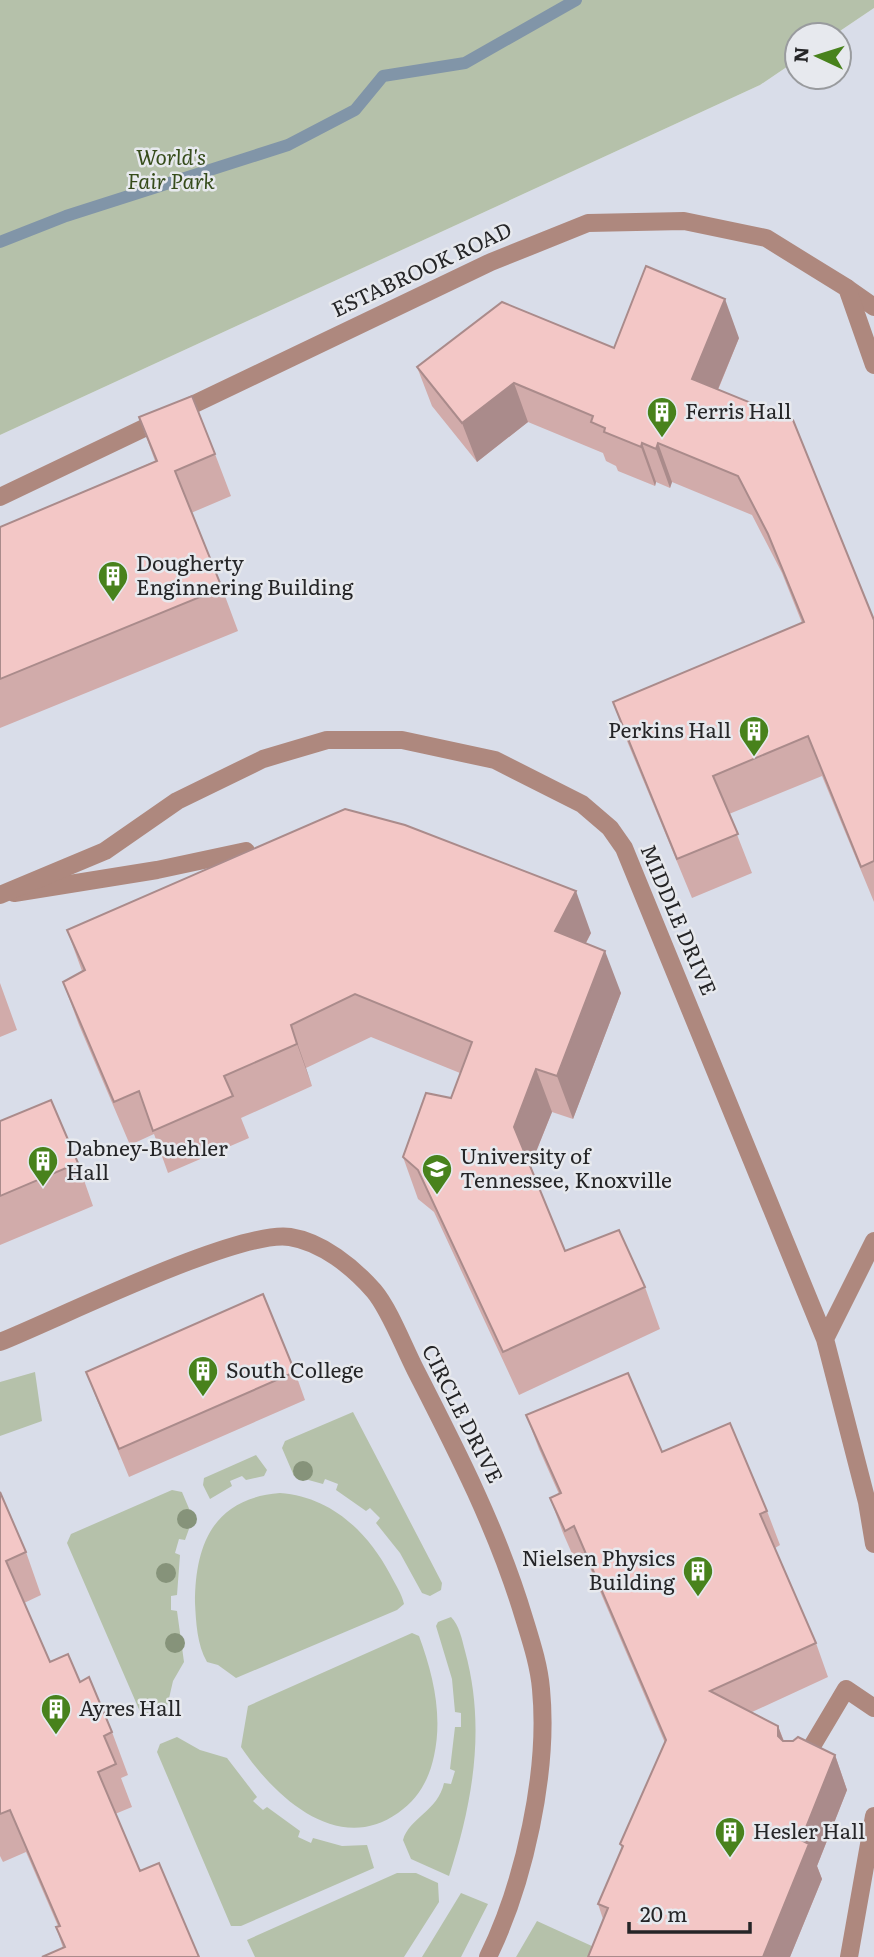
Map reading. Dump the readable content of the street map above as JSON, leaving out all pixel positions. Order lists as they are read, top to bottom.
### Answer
{
  "streets": {
    "street": ["ESTABROOK ROAD", "MIDDLE DRIVE", "CIRCLE DRIVE"]
  },
  "parks": ["World's Fair Park"],
  "places": {
    "building": [
      "Ferris Hall",
      "Dougherty Enginnering Building",
      "Perkins Hall",
      "Dabney-Buehler Hall",
      "South College",
      "Nielsen Physics Building",
      "Ayres Hall",
      "Hesler Hall"
    ],
    "school or university": ["University of Tennessee, Knoxville"]
  },
  "scale_bar": "20 m",
  "north": "left"
}
